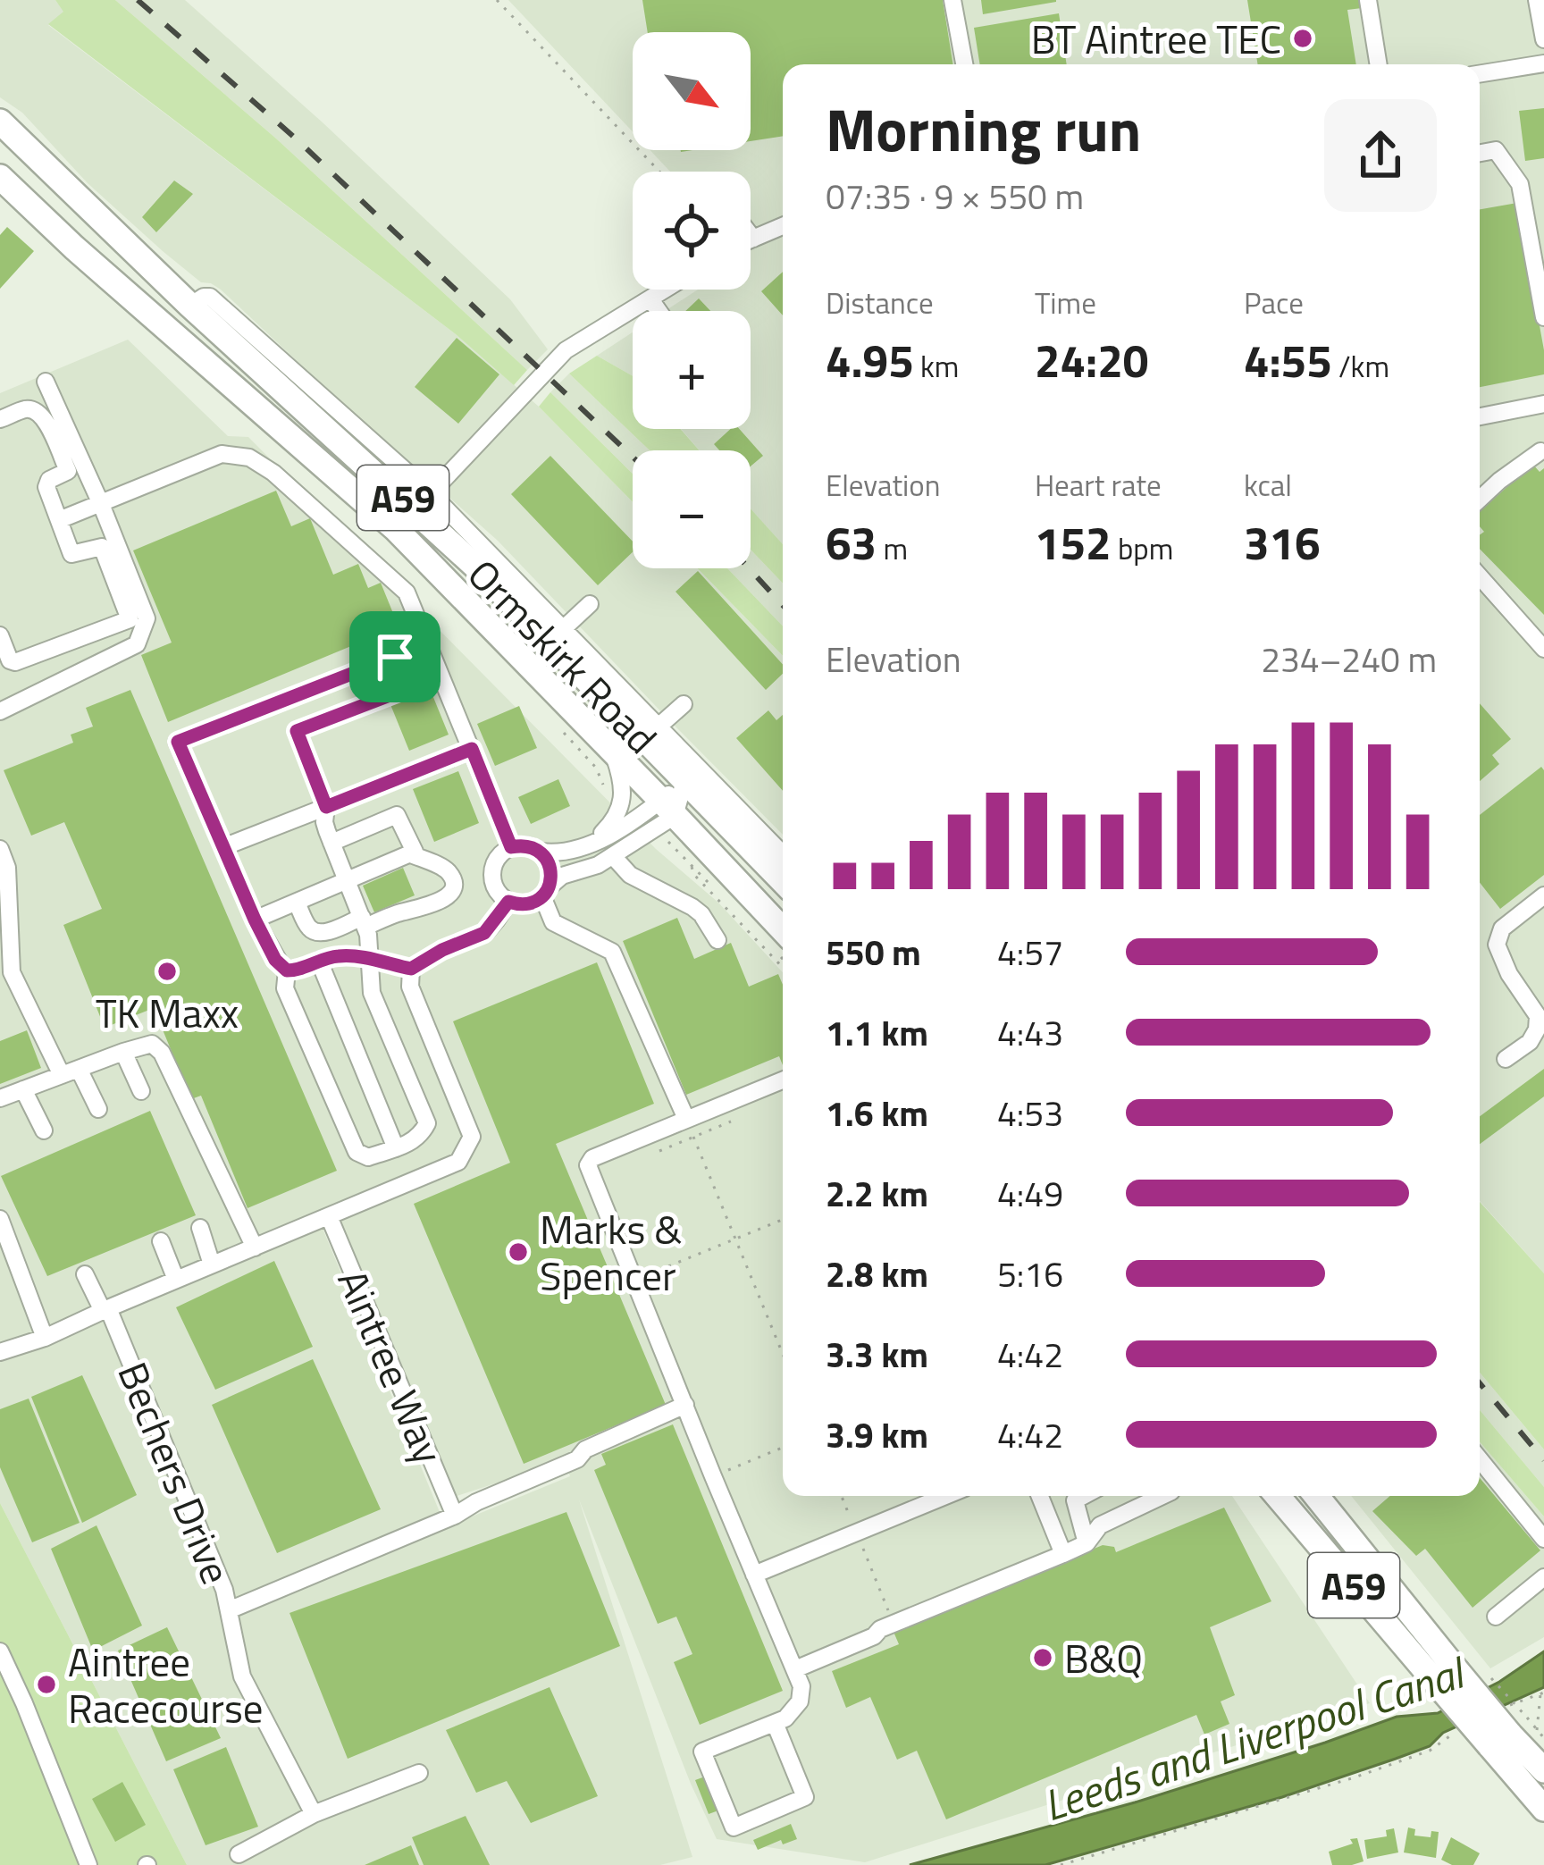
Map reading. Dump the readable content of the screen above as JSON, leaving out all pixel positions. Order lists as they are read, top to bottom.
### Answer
{
  "streets": {
    "highway": ["A59", "Ormskirk Road"],
    "street": ["Aintree Way", "Bechers Drive"]
  },
  "water": ["Leeds and Liverpool Canal"],
  "places": [
    "BT Aintree TEC",
    "TK Maxx",
    "Marks & Spencer",
    "B&Q",
    "Aintree Racecourse"
  ],
  "north": "bottom right",
  "page": {
    "map_buttons": ["+", "−"],
    "heading": ["Morning run", "07:35 · 9 × 550 m"],
    "stats": [
      ["Distance", "4.95 km"],
      ["Time", "24:20"],
      ["Pace", "4:55 /km"],
      ["Elevation", "63 m"],
      ["Heart rate", "152 bpm"],
      ["kcal", "316"]
    ],
    "chart": ["Elevation", "234–240 m"],
    "list": [
      {
        "name": "550 m",
        "note": "4:57"
      },
      {
        "name": "1.1 km",
        "note": "4:43"
      },
      {
        "name": "1.6 km",
        "note": "4:53"
      },
      {
        "name": "2.2 km",
        "note": "4:49"
      },
      {
        "name": "2.8 km",
        "note": "5:16"
      },
      {
        "name": "3.3 km",
        "note": "4:42"
      },
      {
        "name": "3.9 km",
        "note": "4:42"
      }
    ]
  }
}
